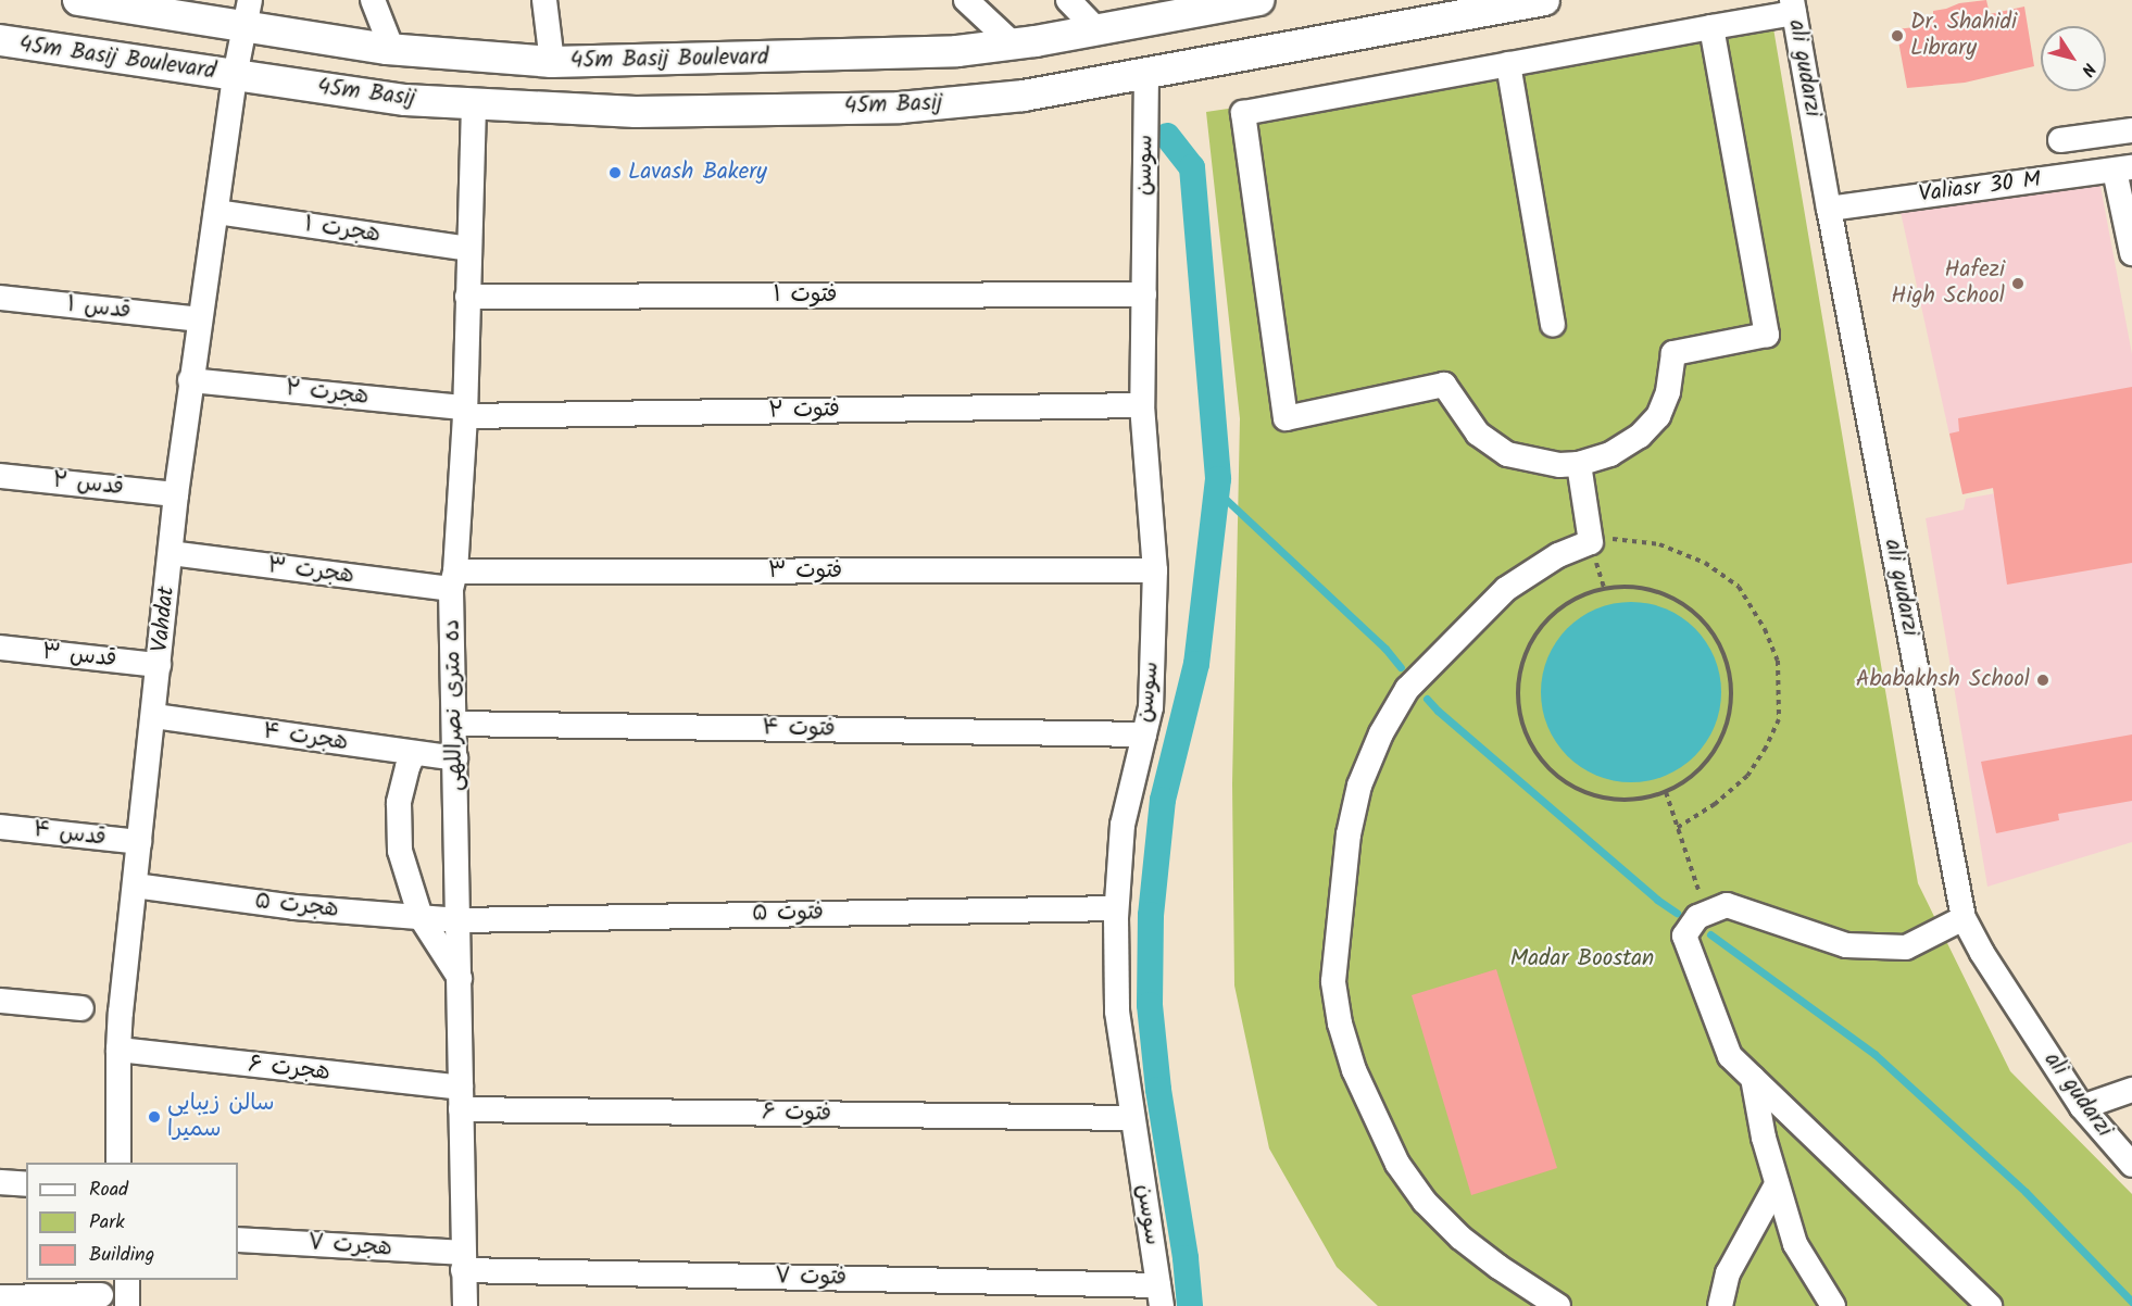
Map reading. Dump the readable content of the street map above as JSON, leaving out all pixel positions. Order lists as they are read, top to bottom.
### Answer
{
  "streets": {
    "main road": ["45m Basij Boulevard", "45m Basij"],
    "street": [
      "ali gudarzi",
      "سوسن",
      "Valiasr 30 M",
      "هجرت ۱",
      "فتوت ۱",
      "قدس ۱",
      "هجرت ۲",
      "فتوت ۲",
      "قدس ۲",
      "هجرت ۳",
      "فتوت ۳",
      "Vahdat",
      "قدس ۳",
      "ده متری نصراللهی",
      "فتوت ۴",
      "هجرت ۴",
      "قدس ۴",
      "هجرت ۵",
      "فتوت ۵",
      "هجرت ۶",
      "فتوت ۶",
      "هجرت ۷",
      "فتوت ۷"
    ]
  },
  "crossings": [
    ["45m Basij Boulevard", "45m Basij"],
    ["45m Basij Boulevard", "Vahdat"],
    ["ali gudarzi", "Valiasr 30 M"],
    ["45m Basij", "سوسن"],
    ["45m Basij", "Vahdat"],
    ["45m Basij", "ده متری نصراللهی"],
    ["سوسن", "فتوت ۱"],
    ["سوسن", "فتوت ۲"],
    ["سوسن", "فتوت ۳"],
    ["سوسن", "فتوت ۴"],
    ["سوسن", "فتوت ۵"],
    ["سوسن", "فتوت ۶"],
    ["سوسن", "فتوت ۷"],
    ["هجرت ۱", "Vahdat"],
    ["هجرت ۱", "ده متری نصراللهی"],
    ["فتوت ۱", "ده متری نصراللهی"],
    ["قدس ۱", "Vahdat"],
    ["هجرت ۲", "فتوت ۲"],
    ["هجرت ۲", "Vahdat"],
    ["هجرت ۲", "ده متری نصراللهی"],
    ["فتوت ۲", "ده متری نصراللهی"],
    ["قدس ۲", "Vahdat"],
    ["هجرت ۳", "فتوت ۳"],
    ["هجرت ۳", "Vahdat"],
    ["هجرت ۳", "ده متری نصراللهی"],
    ["فتوت ۳", "ده متری نصراللهی"],
    ["Vahdat", "قدس ۳"],
    ["Vahdat", "هجرت ۴"],
    ["Vahdat", "قدس ۴"],
    ["Vahdat", "هجرت ۵"],
    ["Vahdat", "هجرت ۶"],
    ["ده متری نصراللهی", "فتوت ۴"],
    ["ده متری نصراللهی", "هجرت ۴"],
    ["ده متری نصراللهی", "هجرت ۵"],
    ["ده متری نصراللهی", "فتوت ۵"],
    ["ده متری نصراللهی", "هجرت ۶"],
    ["ده متری نصراللهی", "فتوت ۶"],
    ["ده متری نصراللهی", "هجرت ۷"],
    ["ده متری نصراللهی", "فتوت ۷"],
    ["هجرت ۵", "فتوت ۵"],
    ["هجرت ۶", "فتوت ۶"],
    ["هجرت ۷", "فتوت ۷"]
  ],
  "parks": ["Madar Boostan"],
  "places": [
    "Dr. Shahidi Library",
    "Lavash Bakery",
    "Hafezi High School",
    "Ababakhsh School",
    "سالن زیبایی سمیرا"
  ],
  "legend": ["Road", "Park", "Building"],
  "north": "bottom right"
}
